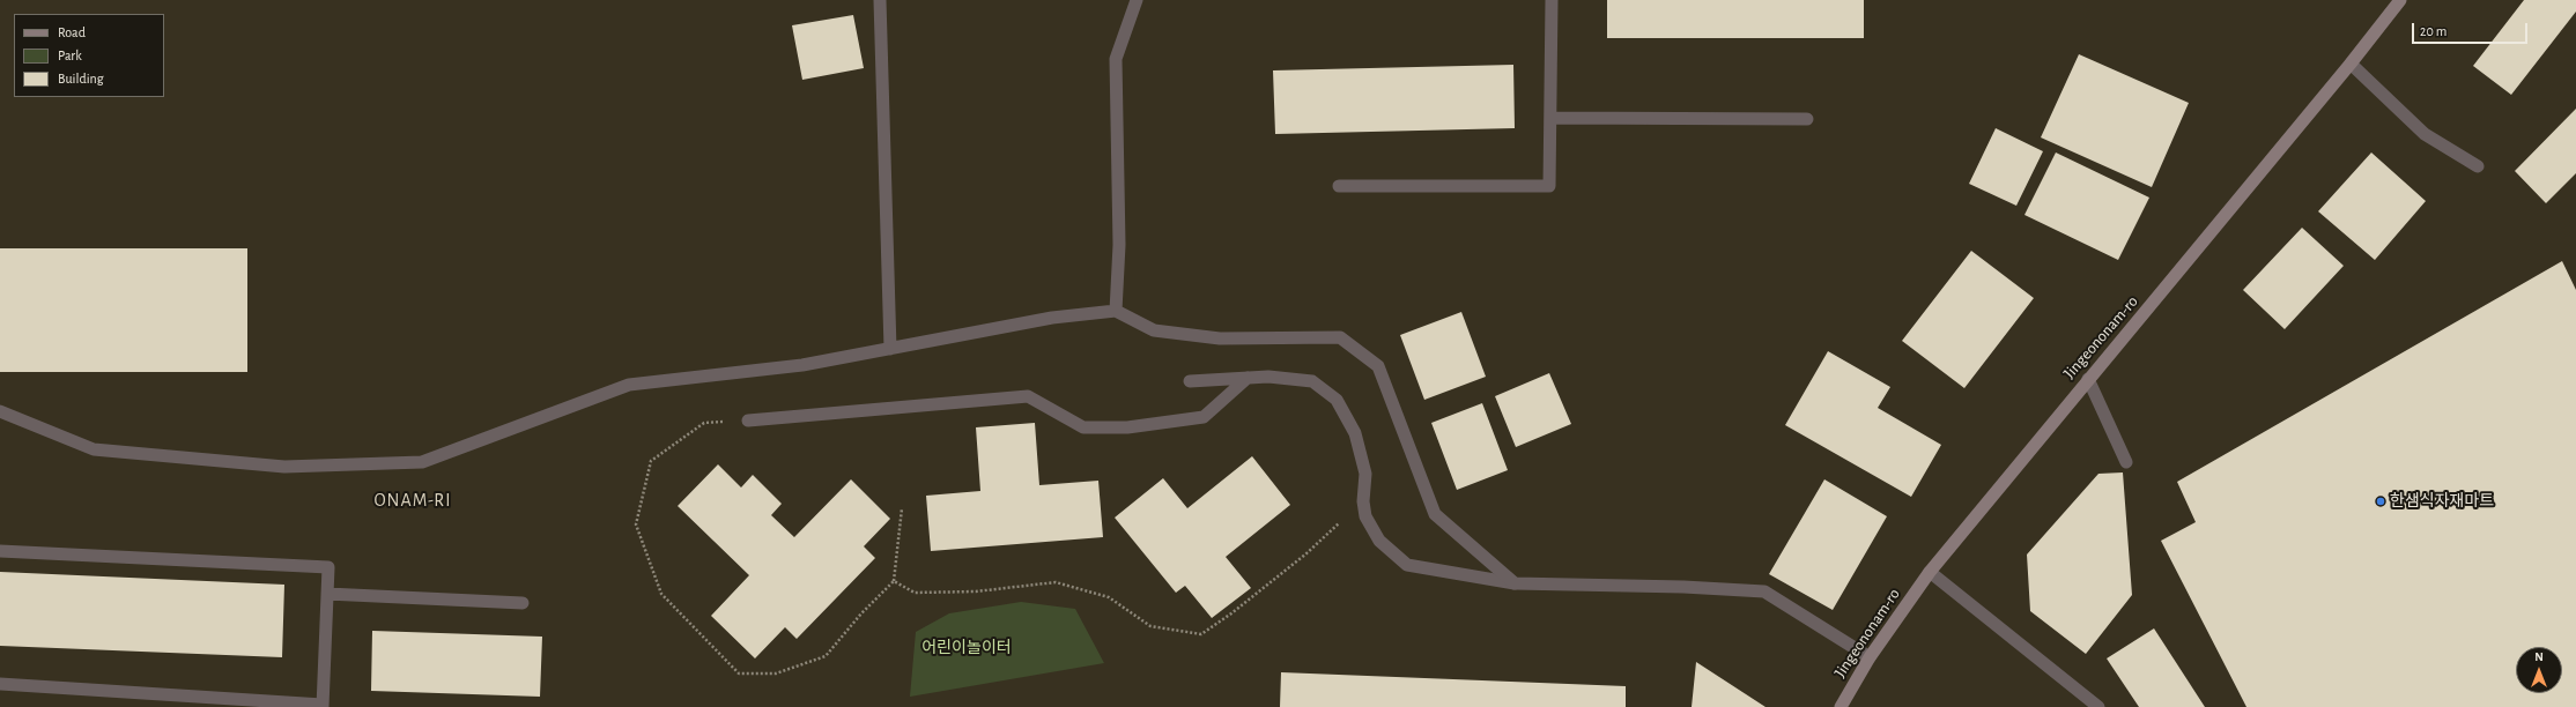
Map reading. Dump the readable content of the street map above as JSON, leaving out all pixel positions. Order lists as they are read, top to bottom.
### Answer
{
  "streets": {
    "main road": ["Jingeononam-ro"]
  },
  "districts": ["ONAM-RI"],
  "parks": ["어린이놀이터"],
  "places": ["한샘식자재마트"],
  "legend": ["Road", "Park", "Building"],
  "scale_bar": "20 m",
  "north": "top"
}
